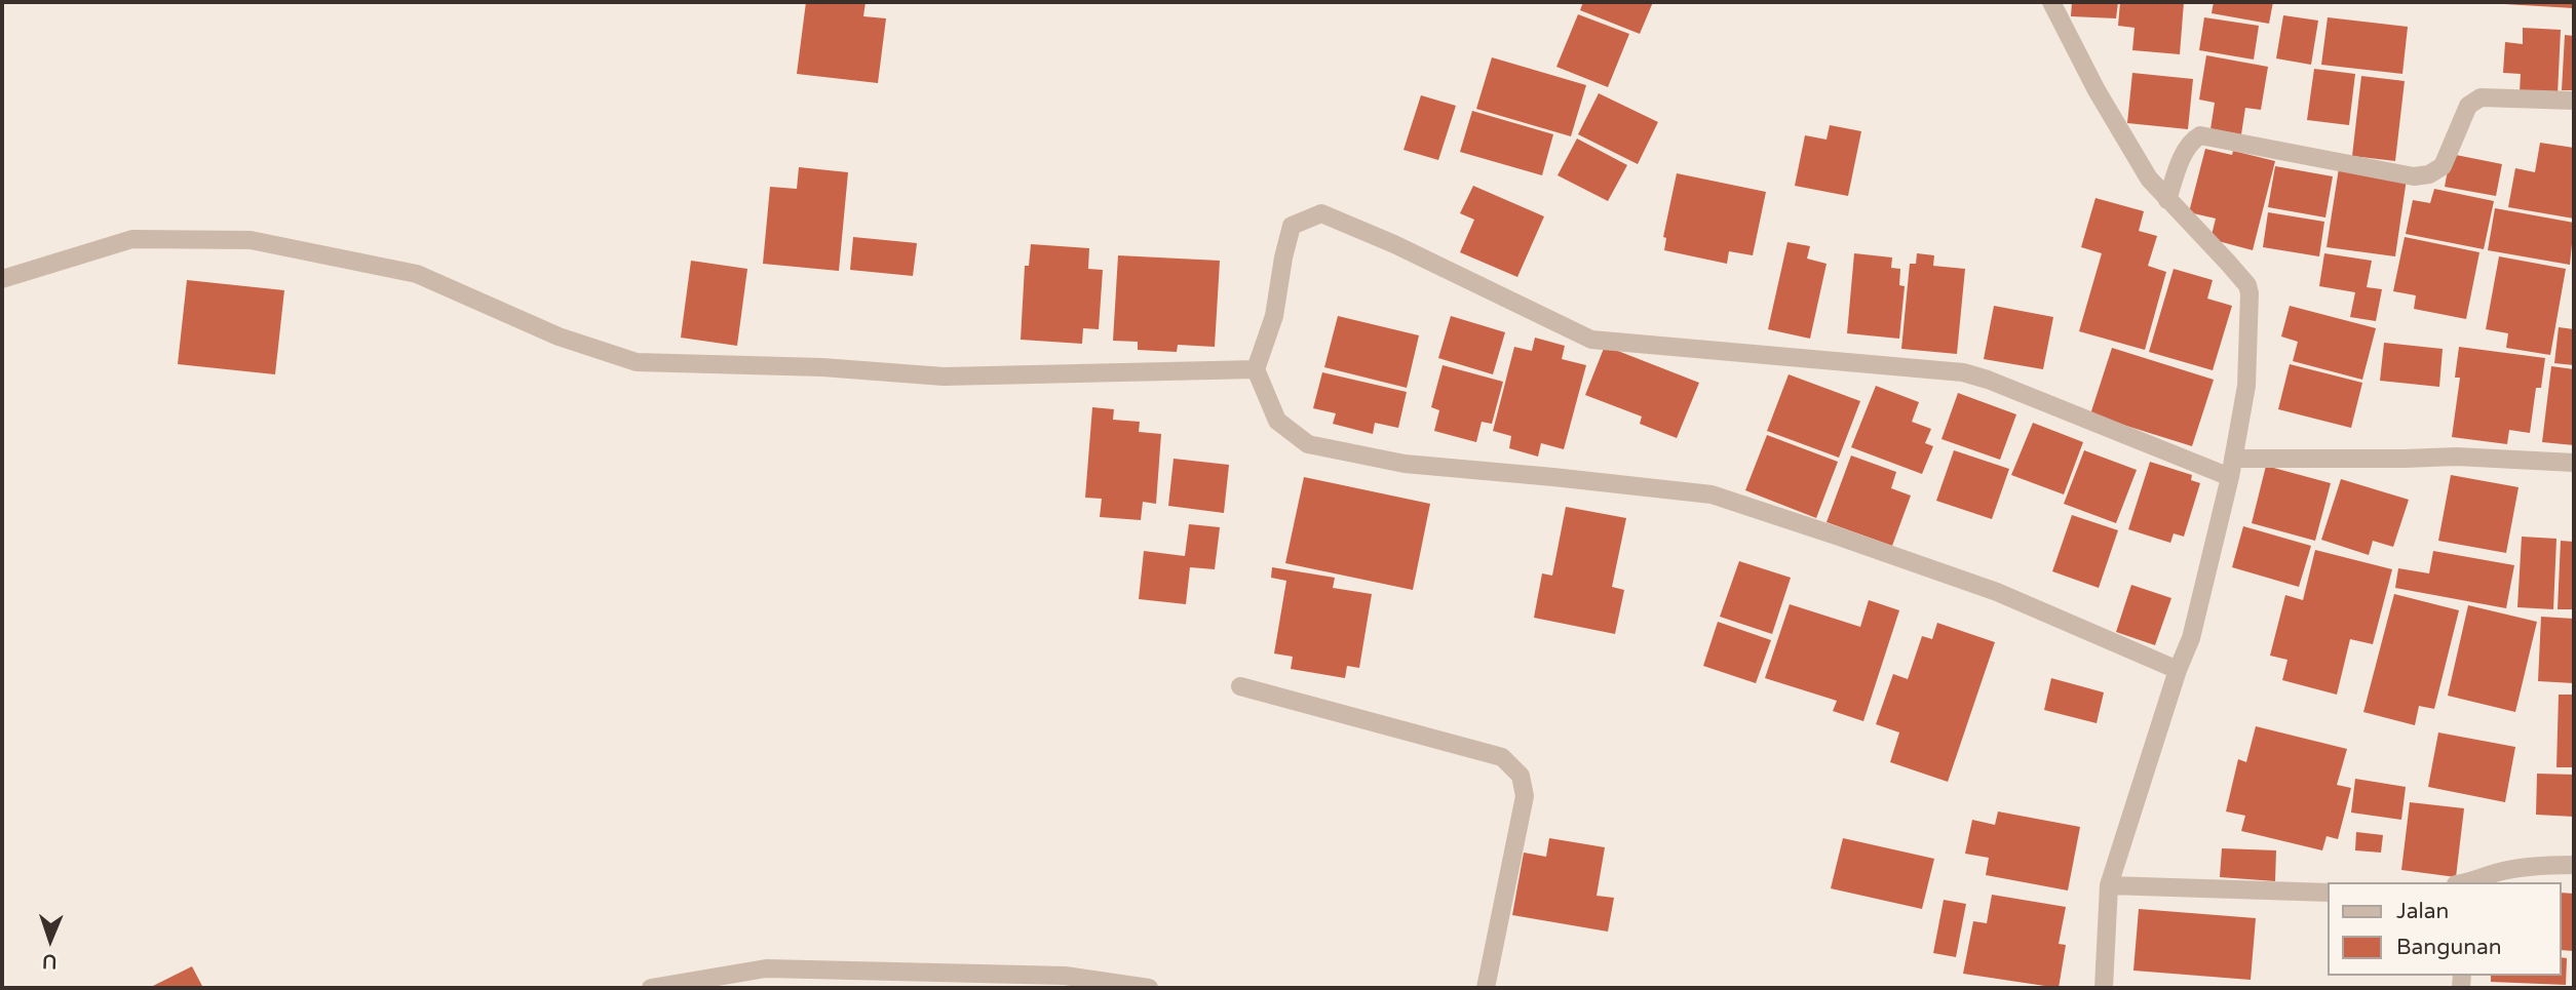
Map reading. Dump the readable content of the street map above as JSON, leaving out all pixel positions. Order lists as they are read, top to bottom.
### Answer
{
  "legend": ["Jalan", "Bangunan"],
  "north": "bottom"
}
